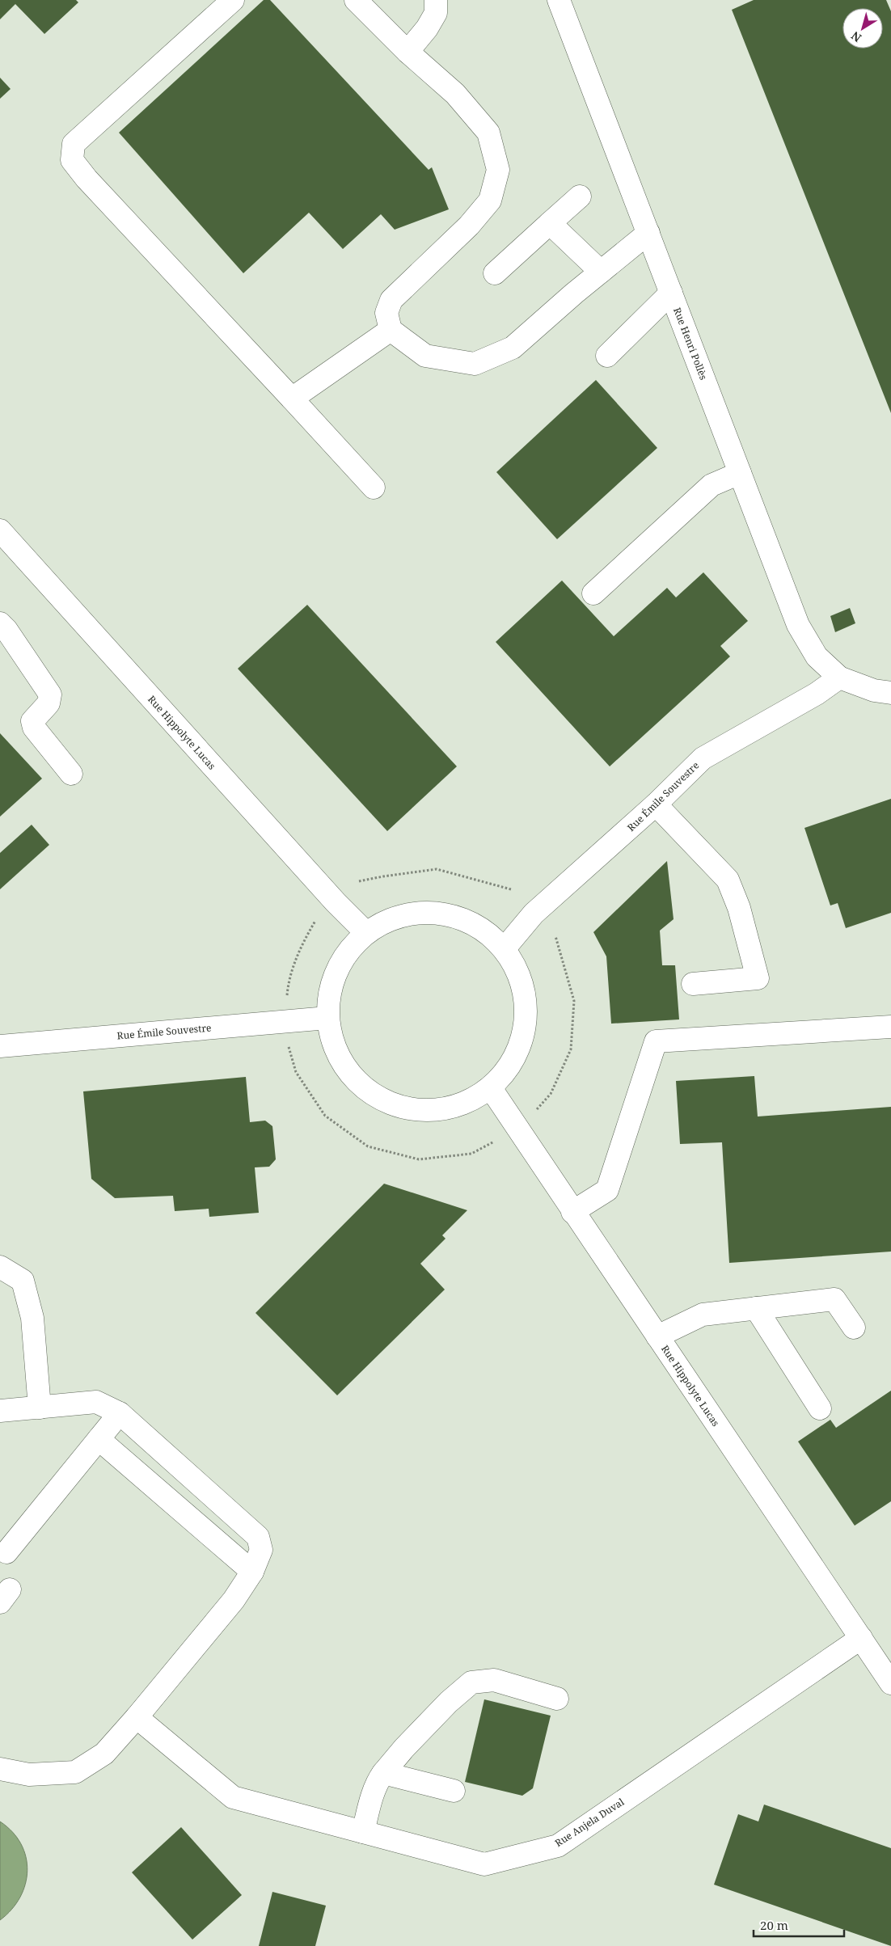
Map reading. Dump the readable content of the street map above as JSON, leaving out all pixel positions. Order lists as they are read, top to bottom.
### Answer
{
  "streets": {
    "street": [
      "Rue Henri Pollès",
      "Rue Hippolyte Lucas",
      "Rue Émile Souvestre",
      "Rue Anjela Duval"
    ]
  },
  "crossings": [
    ["Rue Henri Pollès", "Rue Émile Souvestre"],
    ["Rue Hippolyte Lucas", "Rue Anjela Duval"]
  ],
  "scale_bar": "20 m",
  "north": "bottom left"
}
